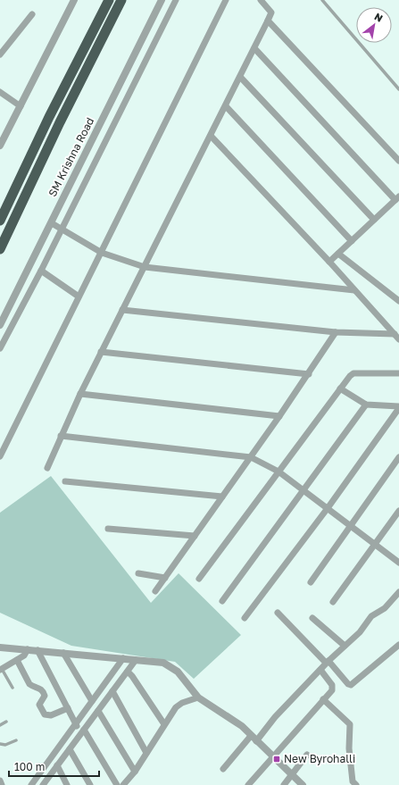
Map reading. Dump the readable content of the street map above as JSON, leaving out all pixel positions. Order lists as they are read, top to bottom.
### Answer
{
  "streets": {
    "street": ["SM Krishna Road"]
  },
  "places": {
    "transit": ["New Byrohalli"]
  },
  "scale_bar": "100 m",
  "north": "top right"
}
